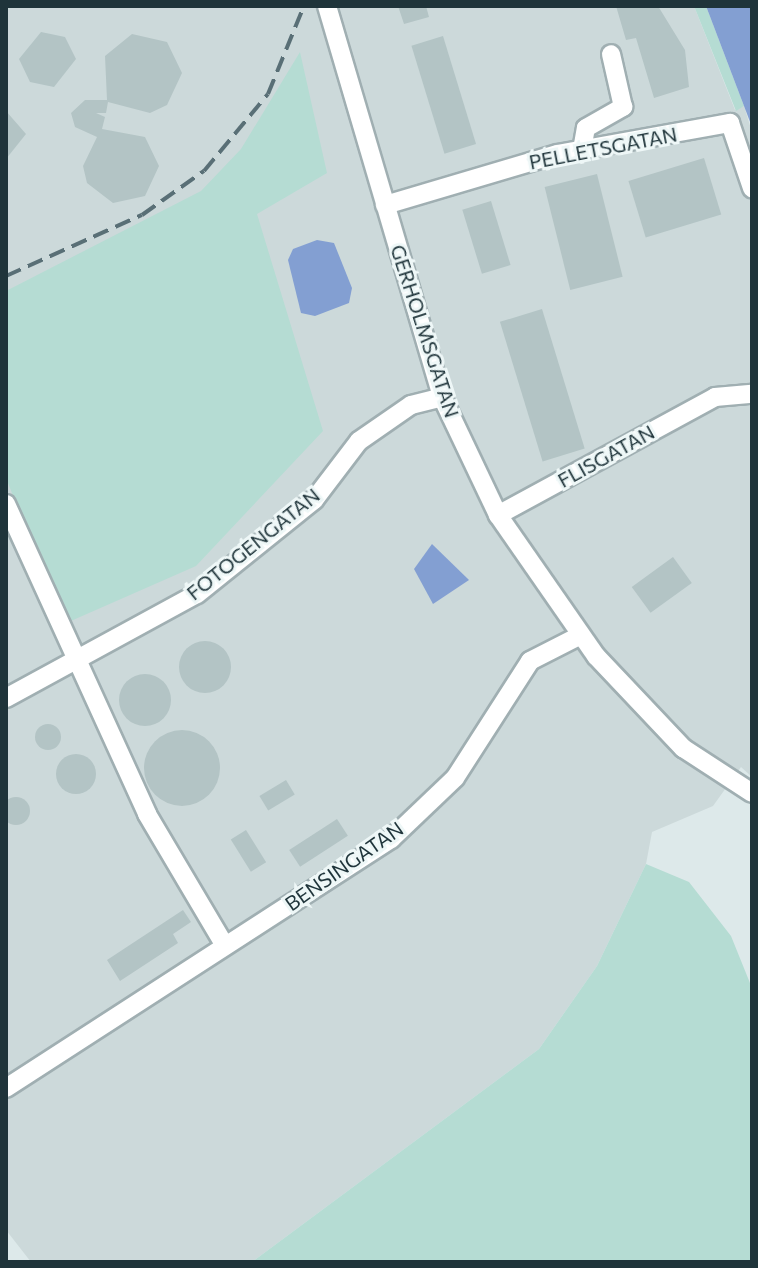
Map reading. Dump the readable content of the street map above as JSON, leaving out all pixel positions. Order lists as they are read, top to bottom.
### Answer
{
  "streets": {
    "lane": [
      "PELLETSGATAN",
      "GERHOLMSGATAN",
      "FLISGATAN",
      "FOTOGENGATAN",
      "BENSINGATAN"
    ]
  },
  "crossings": [
    ["PELLETSGATAN", "GERHOLMSGATAN"],
    ["GERHOLMSGATAN", "FLISGATAN"],
    ["GERHOLMSGATAN", "FOTOGENGATAN"],
    ["GERHOLMSGATAN", "BENSINGATAN"]
  ]
}
